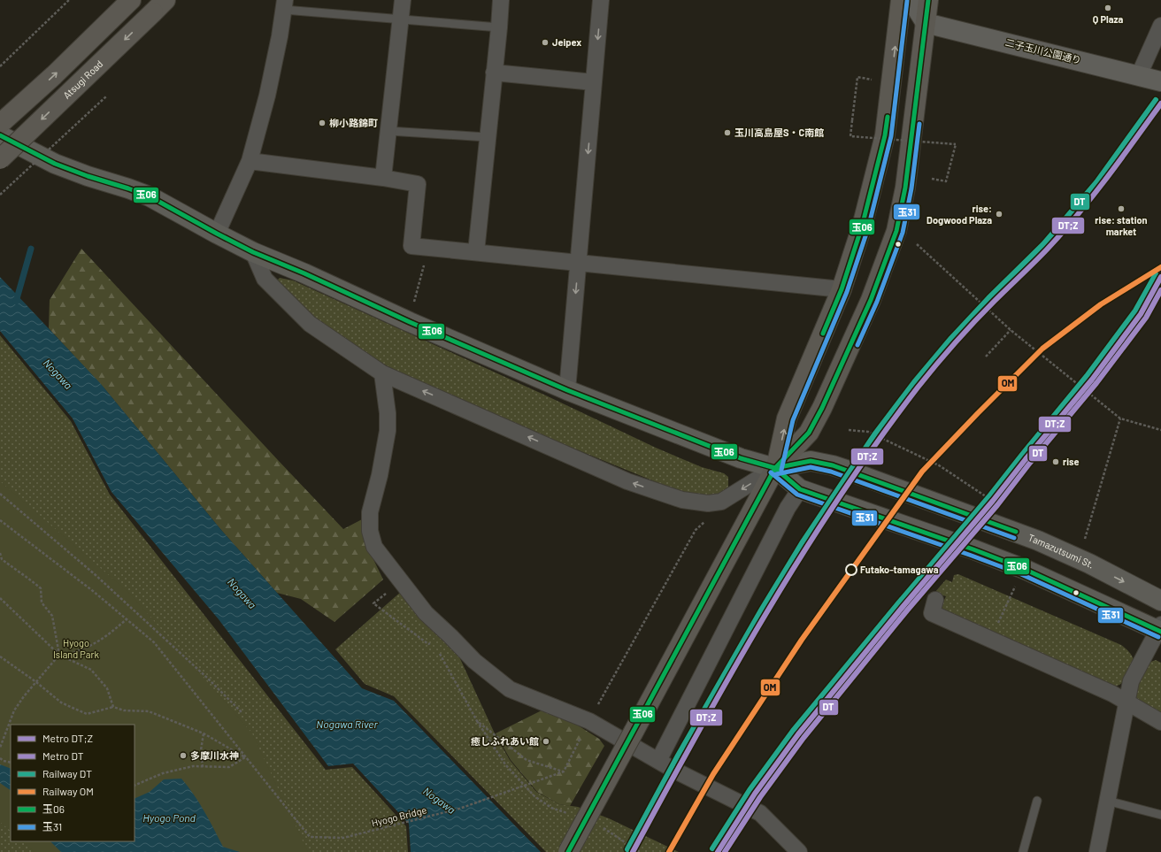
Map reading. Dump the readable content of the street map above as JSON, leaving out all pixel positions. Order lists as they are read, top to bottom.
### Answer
{
  "streets": {
    "highway": ["Atsugi Road"],
    "main road": ["Tamazutsumi St."],
    "street": ["二子玉川公園通り"],
    "path": ["Hyogo Bridge"]
  },
  "water": ["Nogawa", "Nogawa River", "Hyogo Pond"],
  "parks": ["Hyogo Island Park"],
  "places": [
    "Q Plaza",
    "Jeipex",
    "柳小路錦町",
    "玉川高島屋S・C南館",
    "rise: station market",
    "rise: Dogwood Plaza",
    "rise",
    "Futako-tamagawa",
    "癒しふれあい館",
    "多摩川水神"
  ],
  "lines": [
    "transit line 玉06",
    "transit line 玉31",
    "rail line DT",
    "metro line DT;Z",
    "rail line OM",
    "metro line DT"
  ],
  "legend": [
    "Metro DT;Z",
    "Metro DT",
    "Railway DT",
    "Railway OM",
    "玉06",
    "玉31"
  ]
}
